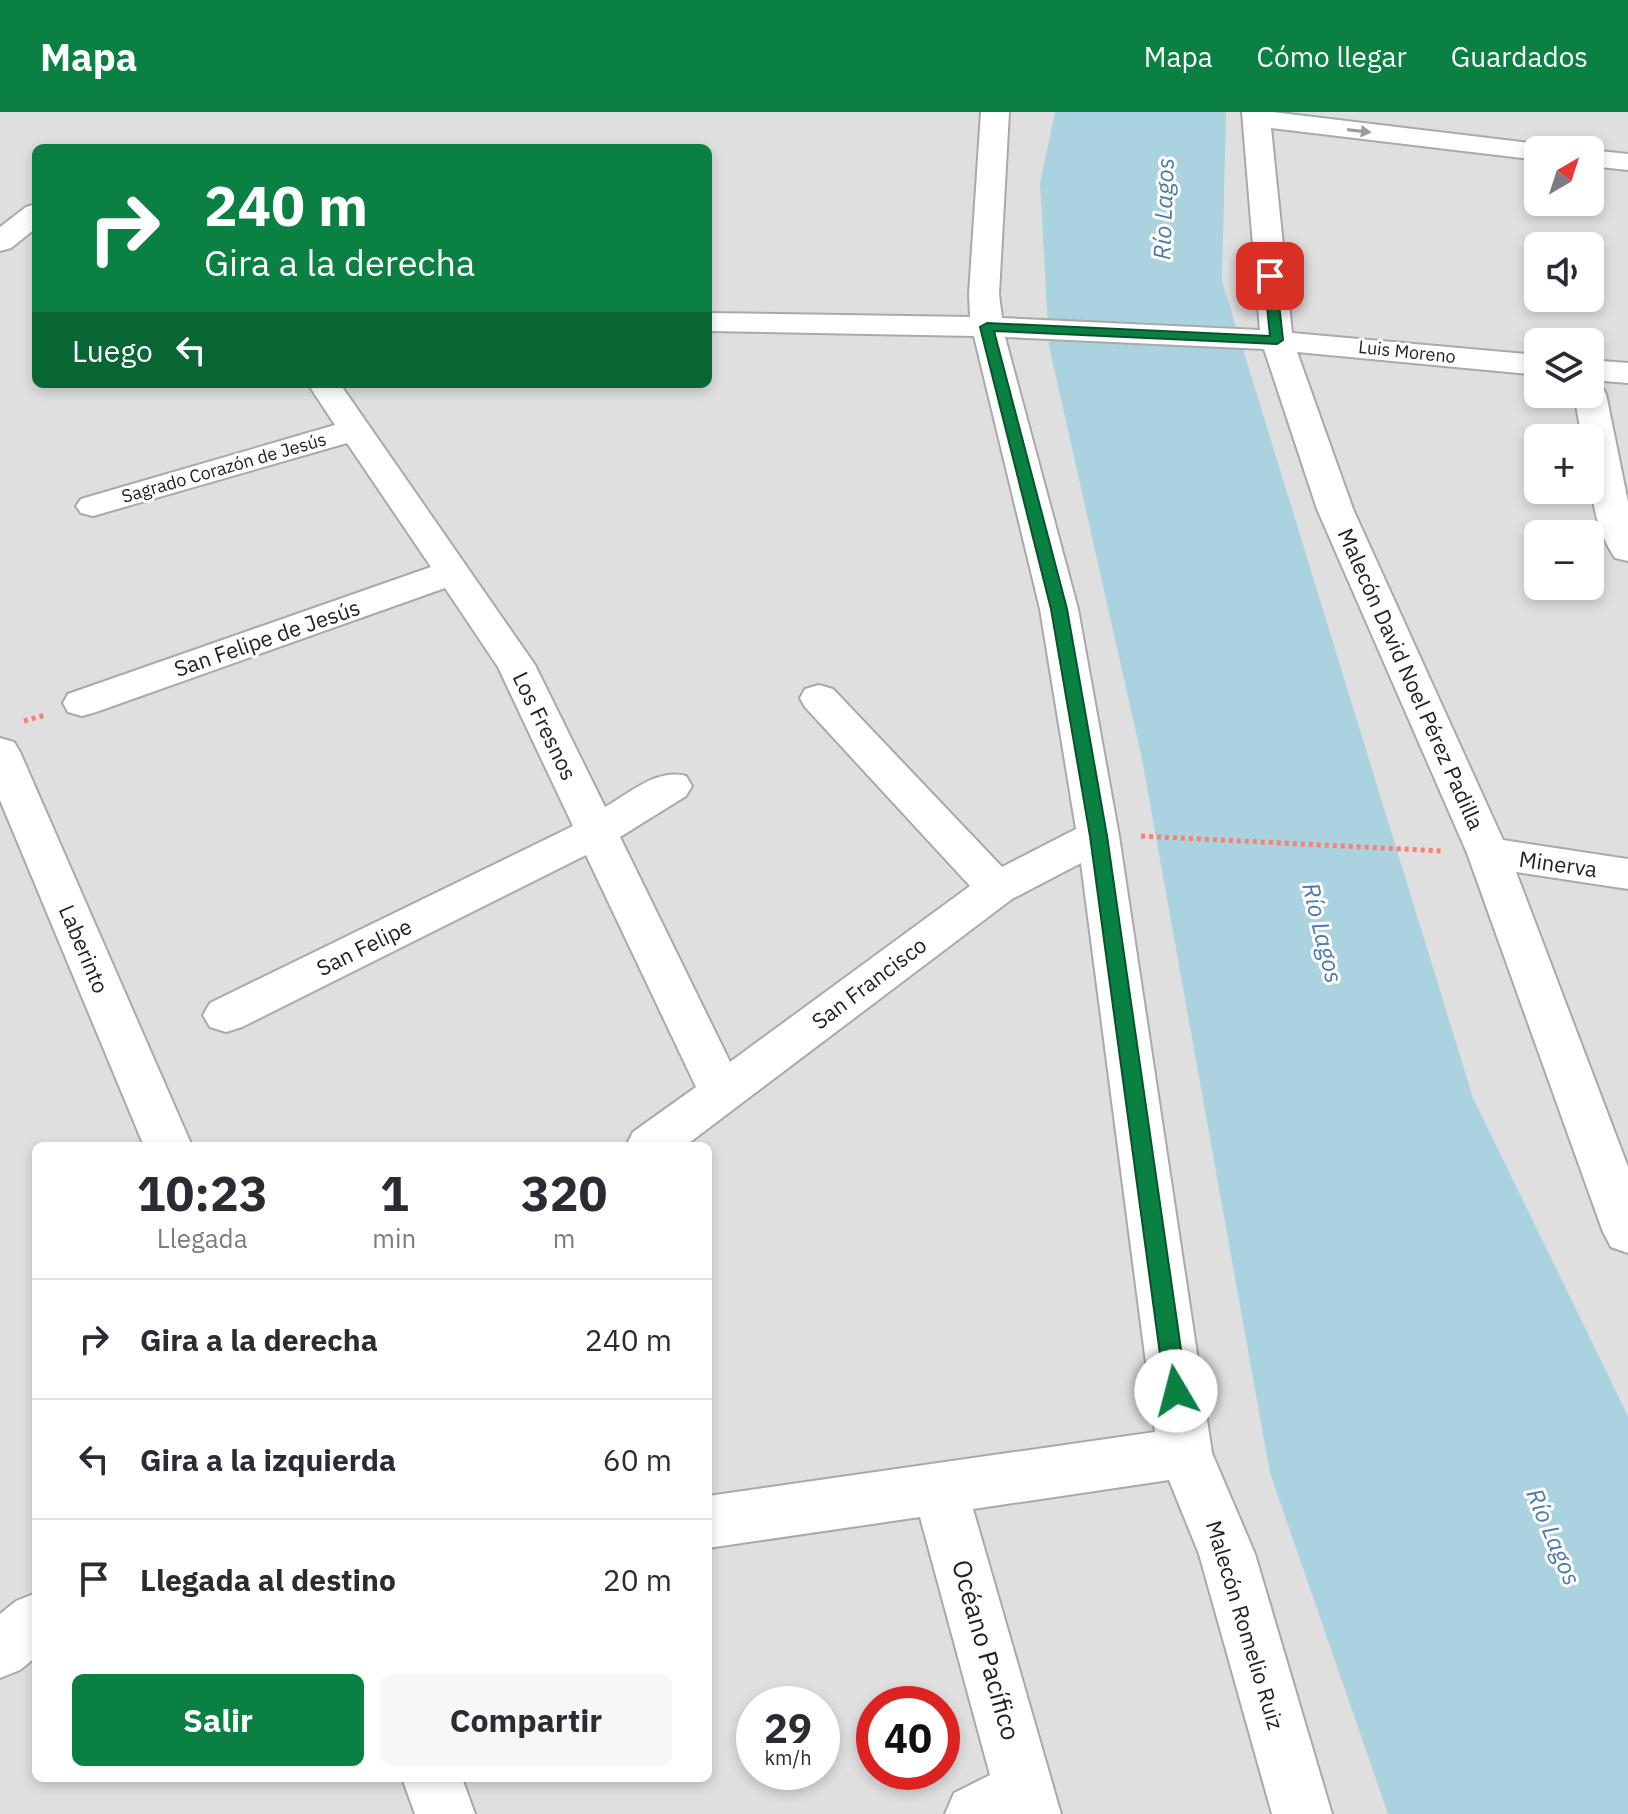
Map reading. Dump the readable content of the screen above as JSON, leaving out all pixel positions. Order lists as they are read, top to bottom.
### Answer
{
  "streets": {
    "street": [
      "Luis Moreno",
      "Sagrado Corazón de Jesús",
      "San Felipe de Jesús",
      "Malecón David Noel Pérez Padilla",
      "Los Fresnos",
      "Minerva",
      "San Felipe",
      "Laberinto",
      "San Francisco",
      "Malecón Romelio Ruiz",
      "Océano Pacífico"
    ]
  },
  "crossings": [
    ["Luis Moreno", "Malecón David Noel Pérez Padilla"],
    ["Luis Moreno", "Malecón Romelio Ruiz"],
    ["Sagrado Corazón de Jesús", "Los Fresnos"],
    ["San Felipe de Jesús", "Los Fresnos"],
    ["Malecón David Noel Pérez Padilla", "Minerva"],
    ["Los Fresnos", "San Felipe"],
    ["Los Fresnos", "San Francisco"],
    ["San Francisco", "Malecón Romelio Ruiz"]
  ],
  "water": ["Río Lagos"],
  "north": "top right",
  "page": {
    "header": "Mapa",
    "nav": ["Mapa", "Cómo llegar", "Guardados"],
    "map_buttons": ["+", "−"],
    "turn": ["240 m", "Gira a la derecha"],
    "then": "Luego",
    "eta": [
      "10:23",
      "Llegada",
      "1",
      "min",
      "320",
      "m"
    ],
    "list": [
      {
        "name": "Gira a la derecha",
        "value": "240 m"
      },
      {
        "name": "Gira a la izquierda",
        "value": "60 m"
      },
      {
        "name": "Llegada al destino",
        "value": "20 m"
      }
    ],
    "buttons": ["Salir", "Compartir"],
    "speed": "29 km/h",
    "limit": "40"
  }
}
